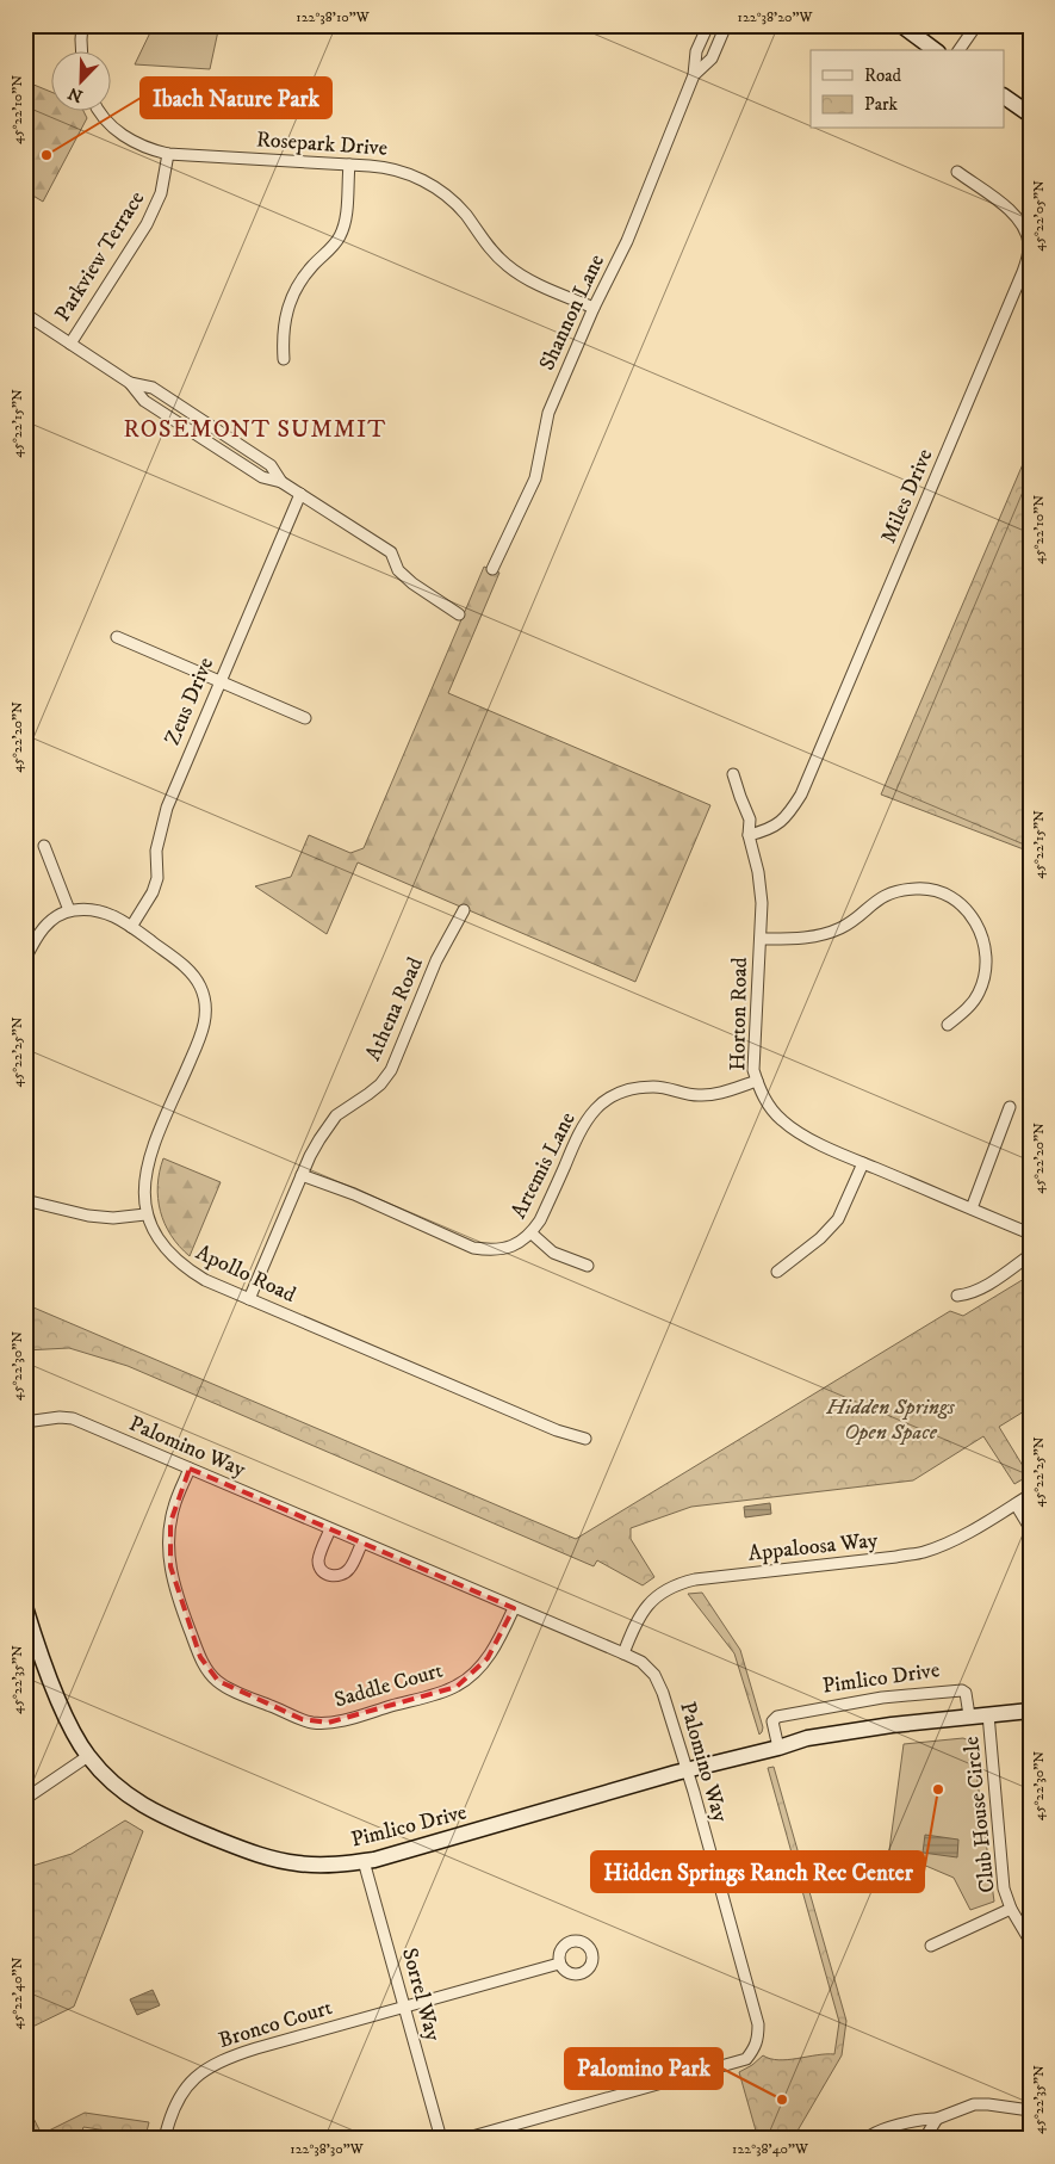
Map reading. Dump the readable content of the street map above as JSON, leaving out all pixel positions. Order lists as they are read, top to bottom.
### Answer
{
  "streets": {
    "street": [
      "Rosepark Drive",
      "Parkview Terrace",
      "Shannon Lane",
      "Miles Drive",
      "Zeus Drive",
      "Athena Road",
      "Horton Road",
      "Artemis Lane",
      "Apollo Road",
      "Palomino Way",
      "Appaloosa Way",
      "Pimlico Drive",
      "Saddle Court",
      "Club House Circle",
      "Sorrel Way",
      "Bronco Court"
    ]
  },
  "crossings": [
    ["Rosepark Drive", "Parkview Terrace"],
    ["Rosepark Drive", "Shannon Lane"],
    ["Miles Drive", "Horton Road"],
    ["Zeus Drive", "Apollo Road"],
    ["Athena Road", "Artemis Lane"],
    ["Athena Road", "Apollo Road"],
    ["Horton Road", "Artemis Lane"],
    ["Palomino Way", "Appaloosa Way"],
    ["Palomino Way", "Pimlico Drive"],
    ["Palomino Way", "Saddle Court"],
    ["Pimlico Drive", "Club House Circle"],
    ["Pimlico Drive", "Sorrel Way"],
    ["Sorrel Way", "Bronco Court"]
  ],
  "districts": ["ROSEMONT SUMMIT"],
  "parks": ["Hidden Springs Open Space"],
  "places": ["Ibach Nature Park", "Hidden Springs Ranch Rec Center", "Palomino Park"],
  "legend": ["Road", "Park"],
  "north": "bottom left",
  "coordinates": [
    "122°38'10\"W",
    "122°38'20\"W",
    "45°22'10\"N",
    "45°22'05\"N",
    "45°22'15\"N",
    "45°22'20\"N",
    "45°22'25\"N",
    "45°22'30\"N",
    "45°22'35\"N",
    "45°22'40\"N",
    "122°38'30\"W",
    "122°38'40\"W"
  ]
}
